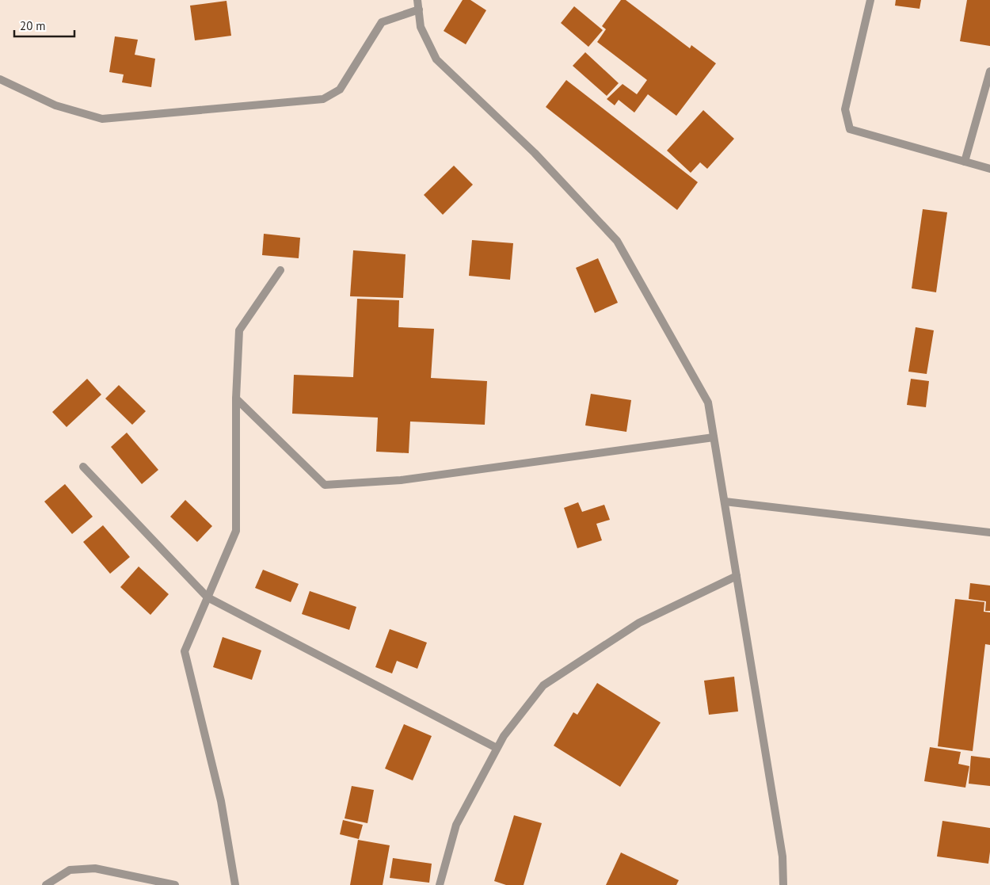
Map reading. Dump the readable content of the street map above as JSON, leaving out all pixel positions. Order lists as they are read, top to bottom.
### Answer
{
  "scale_bar": "20 m"
}
